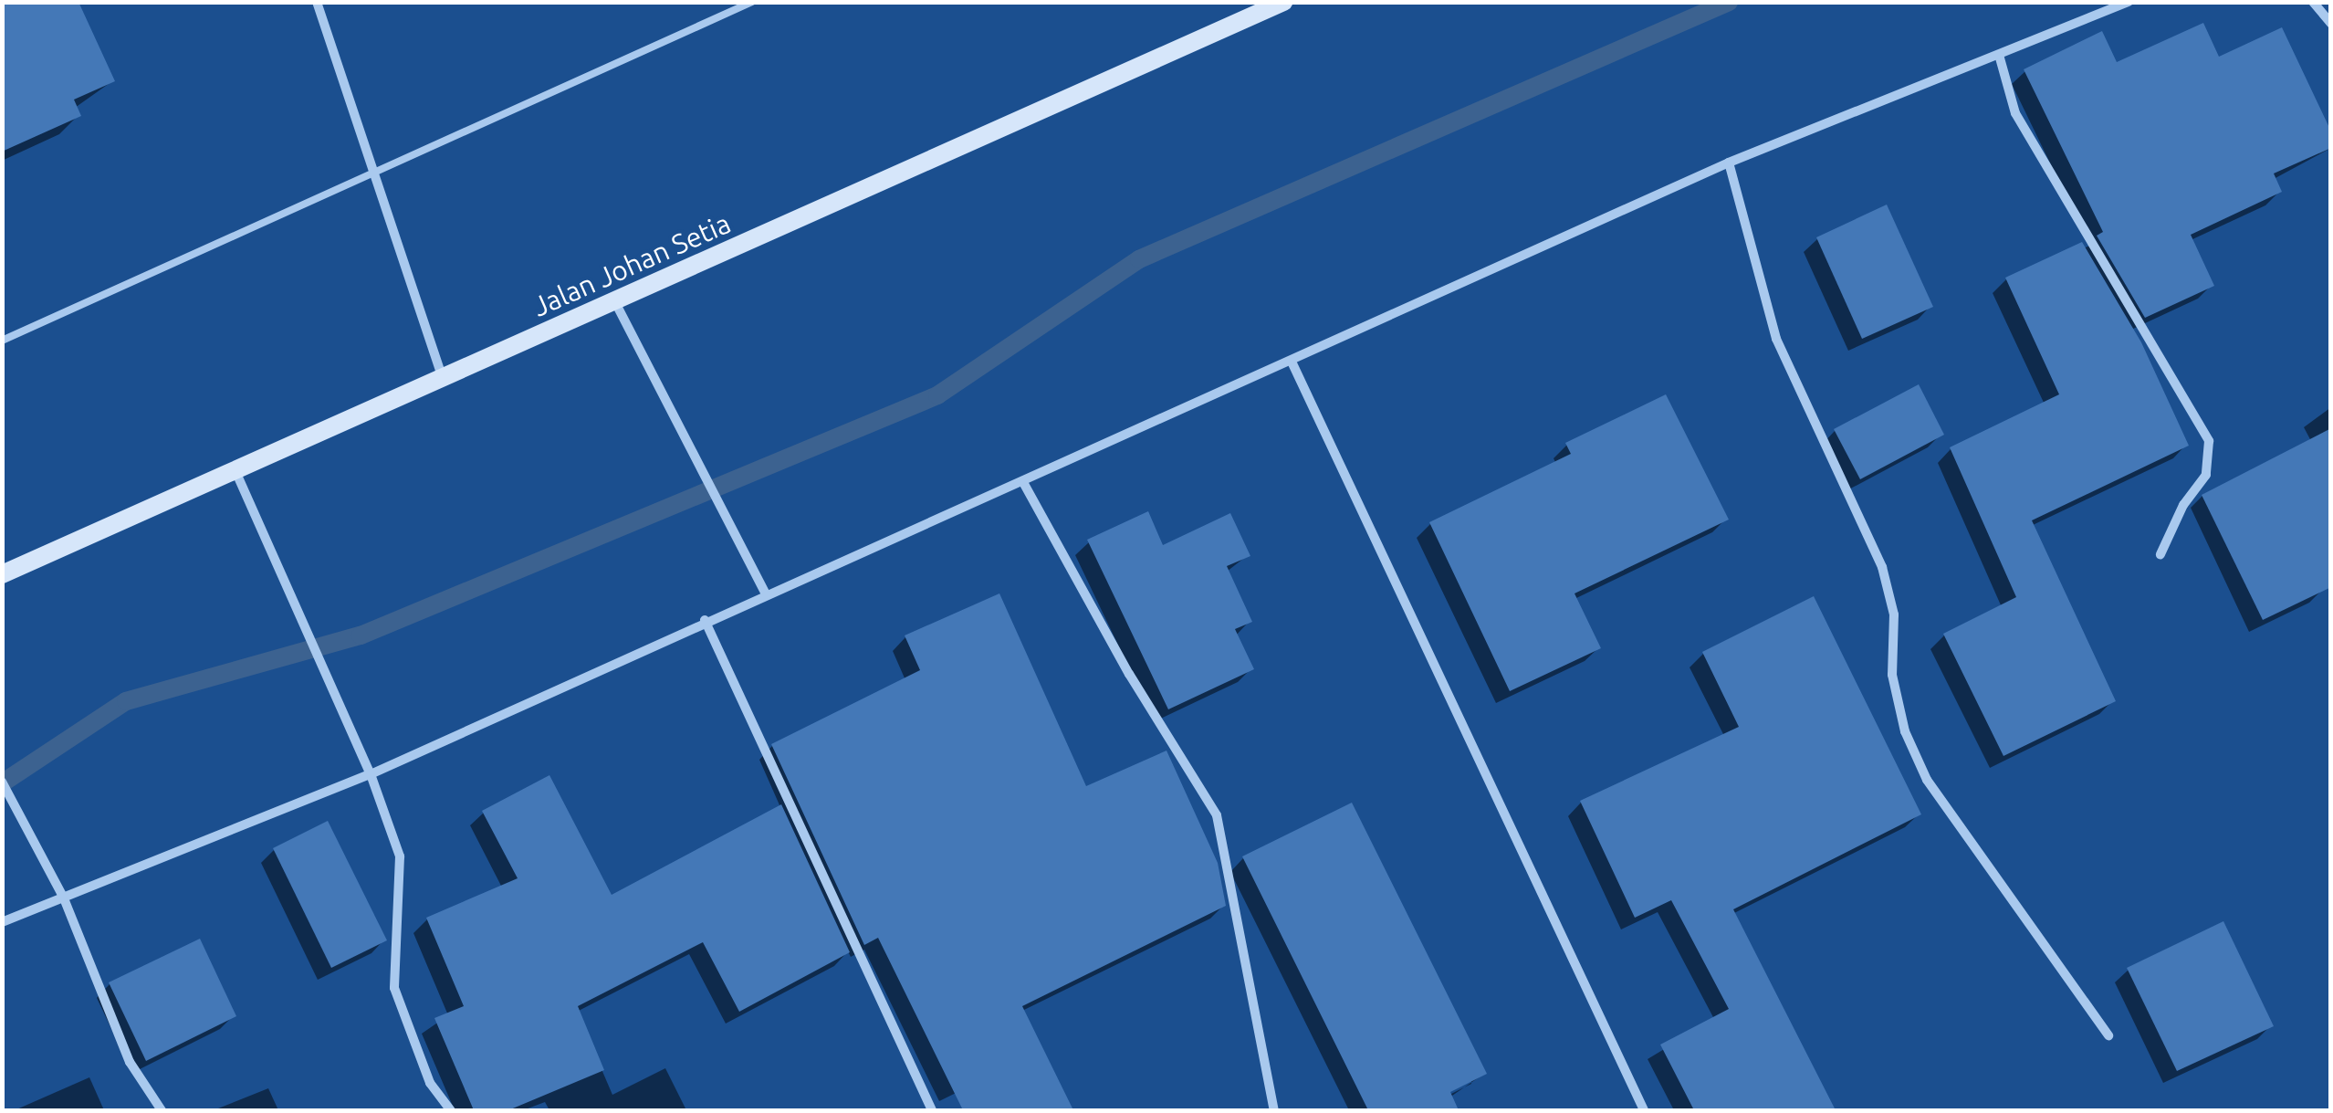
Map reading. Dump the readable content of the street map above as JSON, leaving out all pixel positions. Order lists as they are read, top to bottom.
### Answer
{
  "streets": {
    "main road": ["Jalan Johan Setia"]
  }
}
